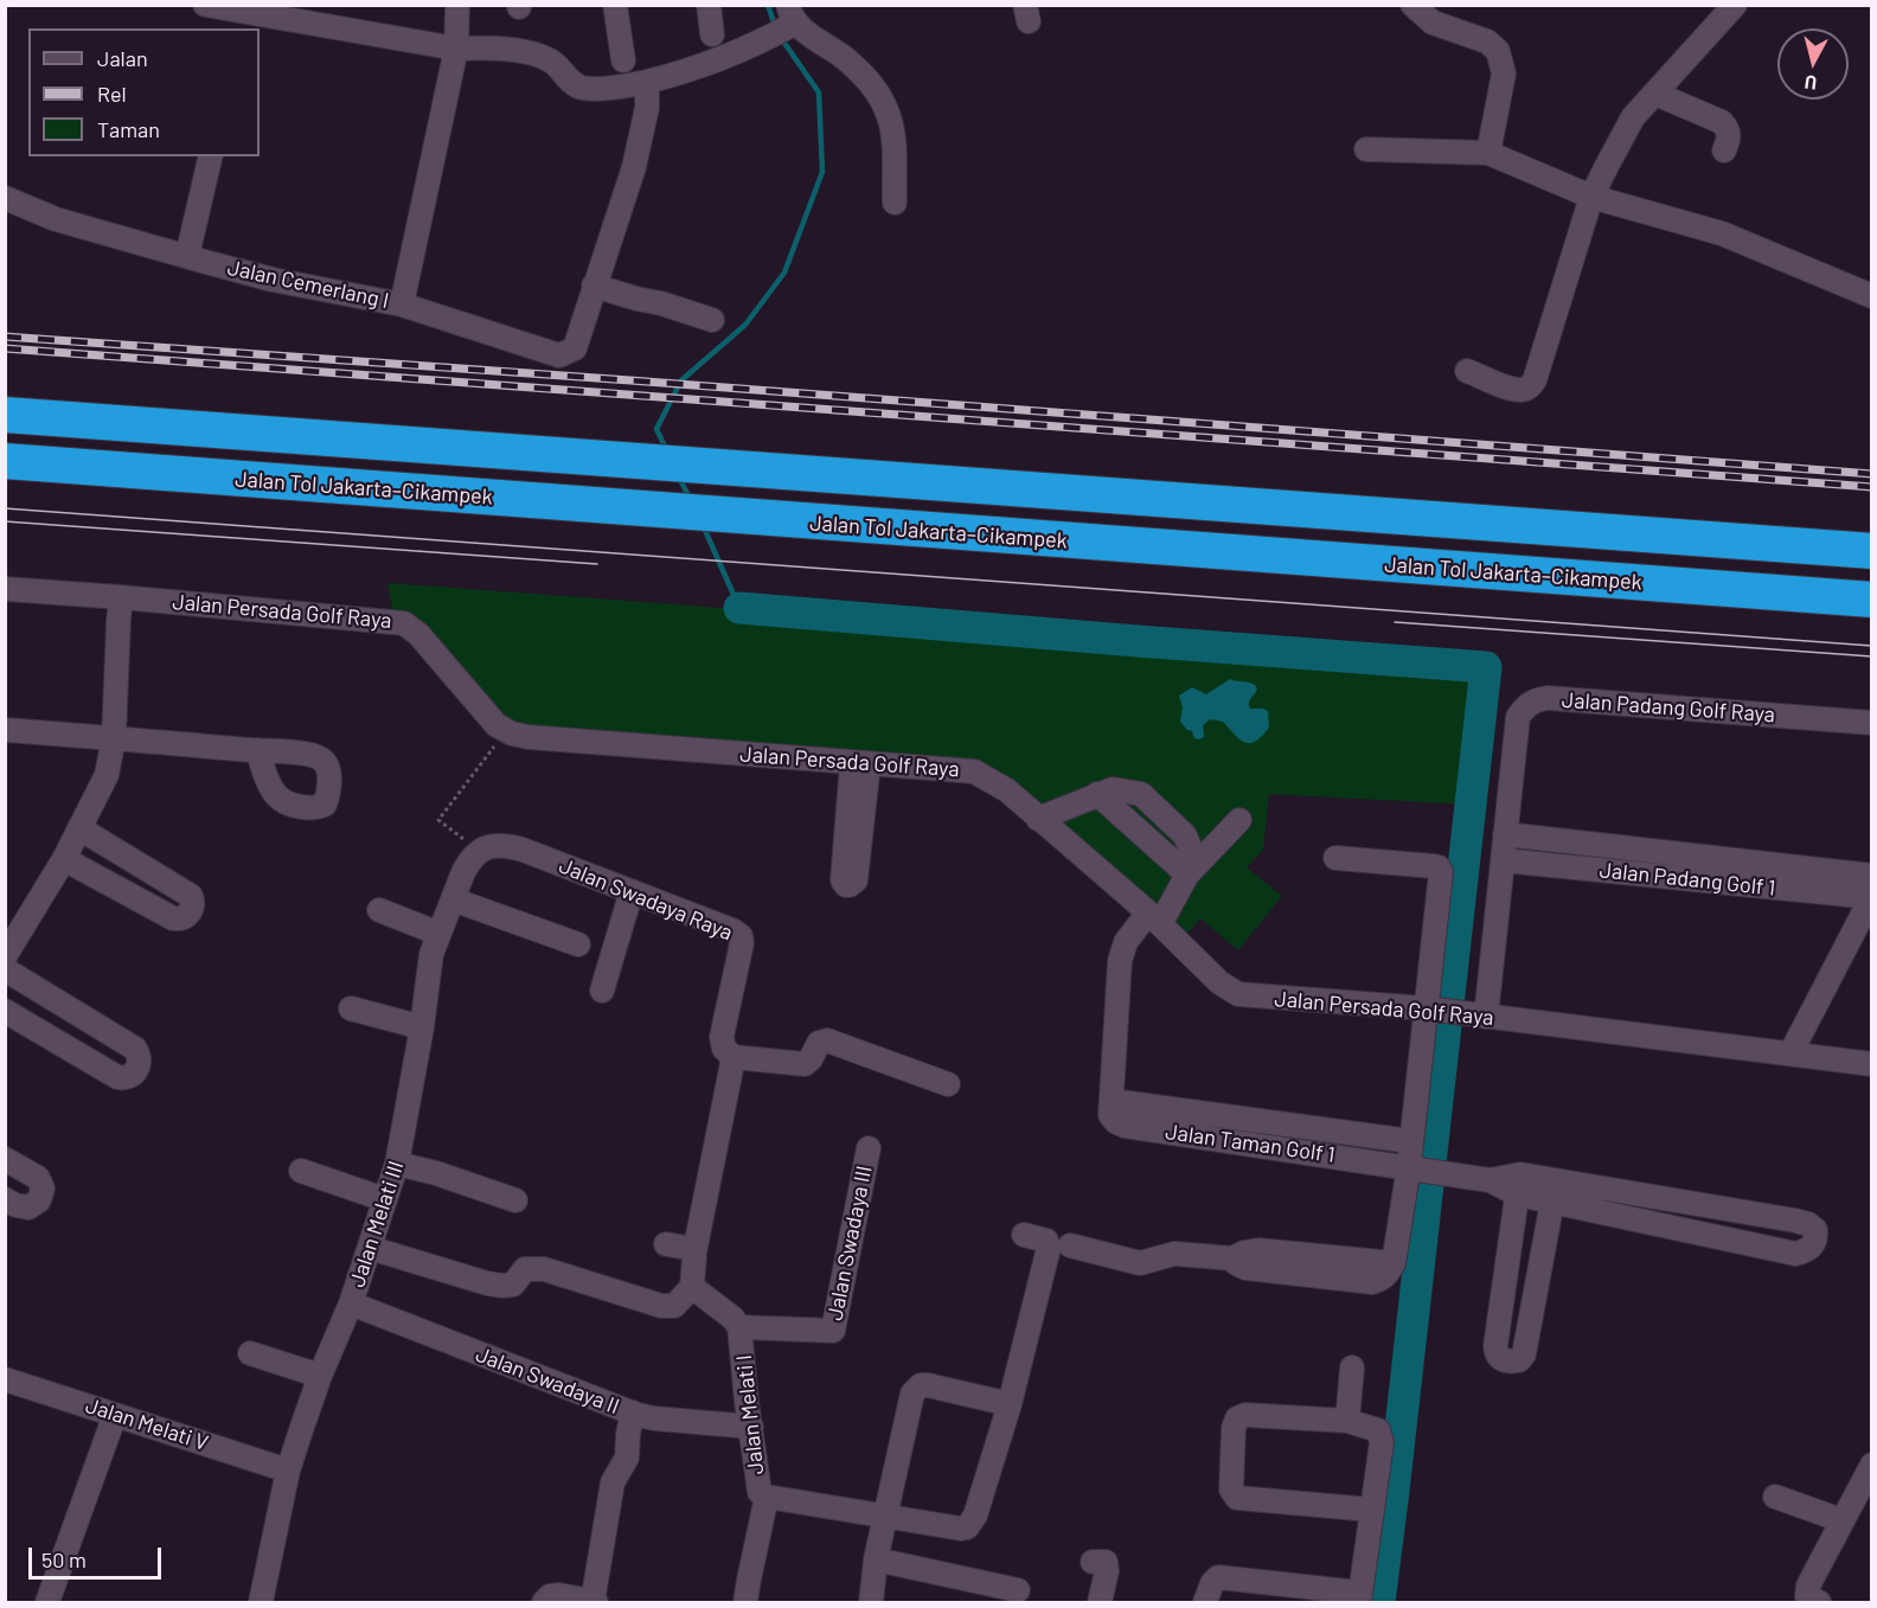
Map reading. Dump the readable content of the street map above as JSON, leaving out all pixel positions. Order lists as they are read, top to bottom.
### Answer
{
  "streets": {
    "highway": ["Jalan Tol Jakarta–Cikampek"],
    "street": [
      "Jalan Cemerlang I",
      "Jalan Persada Golf Raya",
      "Jalan Padang Golf Raya",
      "Jalan Padang Golf 1",
      "Jalan Swadaya Raya",
      "Jalan Taman Golf 1",
      "Jalan Melati III",
      "Jalan Swadaya III",
      "Jalan Swadaya II",
      "Jalan Melati I",
      "Jalan Melati V"
    ]
  },
  "crossings": [
    ["Jalan Persada Golf Raya", "Jalan Padang Golf Raya"],
    ["Jalan Padang Golf Raya", "Jalan Padang Golf 1"],
    ["Jalan Swadaya Raya", "Jalan Melati III"],
    ["Jalan Swadaya Raya", "Jalan Melati I"],
    ["Jalan Melati III", "Jalan Swadaya II"],
    ["Jalan Melati III", "Jalan Melati V"],
    ["Jalan Swadaya III", "Jalan Melati I"],
    ["Jalan Swadaya II", "Jalan Melati I"]
  ],
  "legend": ["Jalan", "Rel", "Taman"],
  "scale_bar": "50 m",
  "north": "bottom"
}
